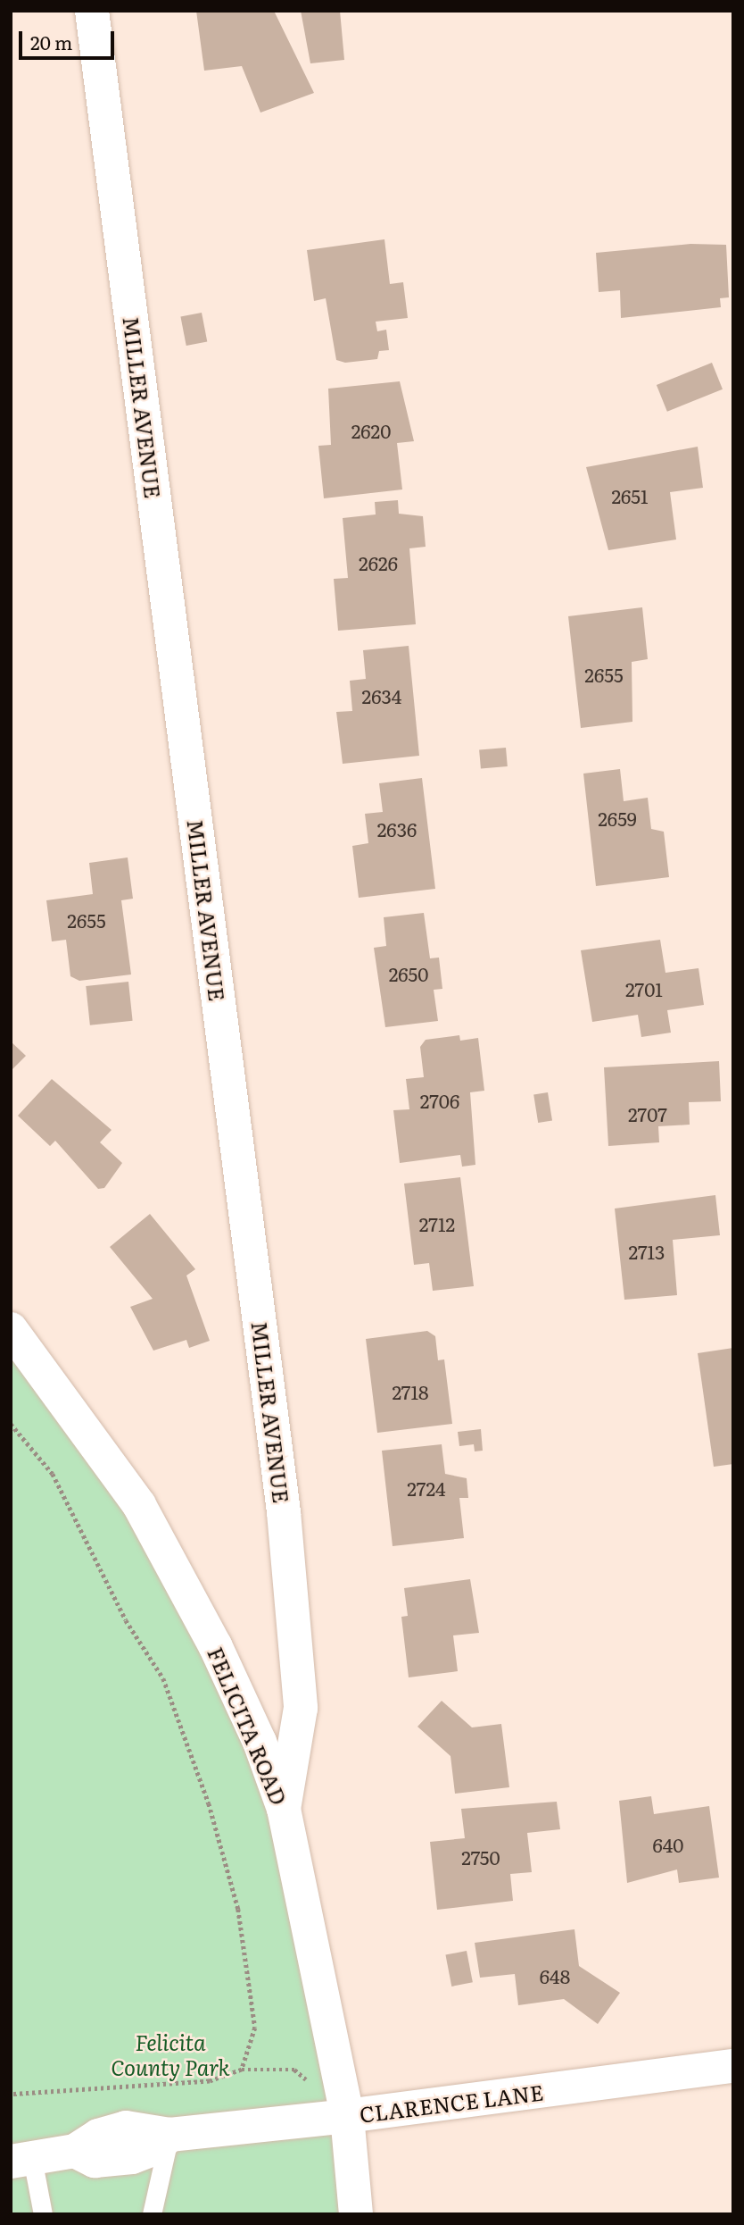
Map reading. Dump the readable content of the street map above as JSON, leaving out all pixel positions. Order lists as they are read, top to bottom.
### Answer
{
  "streets": {
    "street": ["MILLER AVENUE", "FELICITA ROAD", "CLARENCE LANE"]
  },
  "crossings": [
    ["MILLER AVENUE", "FELICITA ROAD"],
    ["FELICITA ROAD", "CLARENCE LANE"]
  ],
  "parks": ["Felicita County Park"],
  "house_numbers": [
    "2620",
    "2651",
    "2626",
    "2655",
    "2634",
    "2659",
    "2636",
    "2655",
    "2650",
    "2701",
    "2706",
    "2707",
    "2712",
    "2713",
    "2718",
    "2724",
    "640",
    "2750",
    "648"
  ],
  "scale_bar": "20 m"
}
